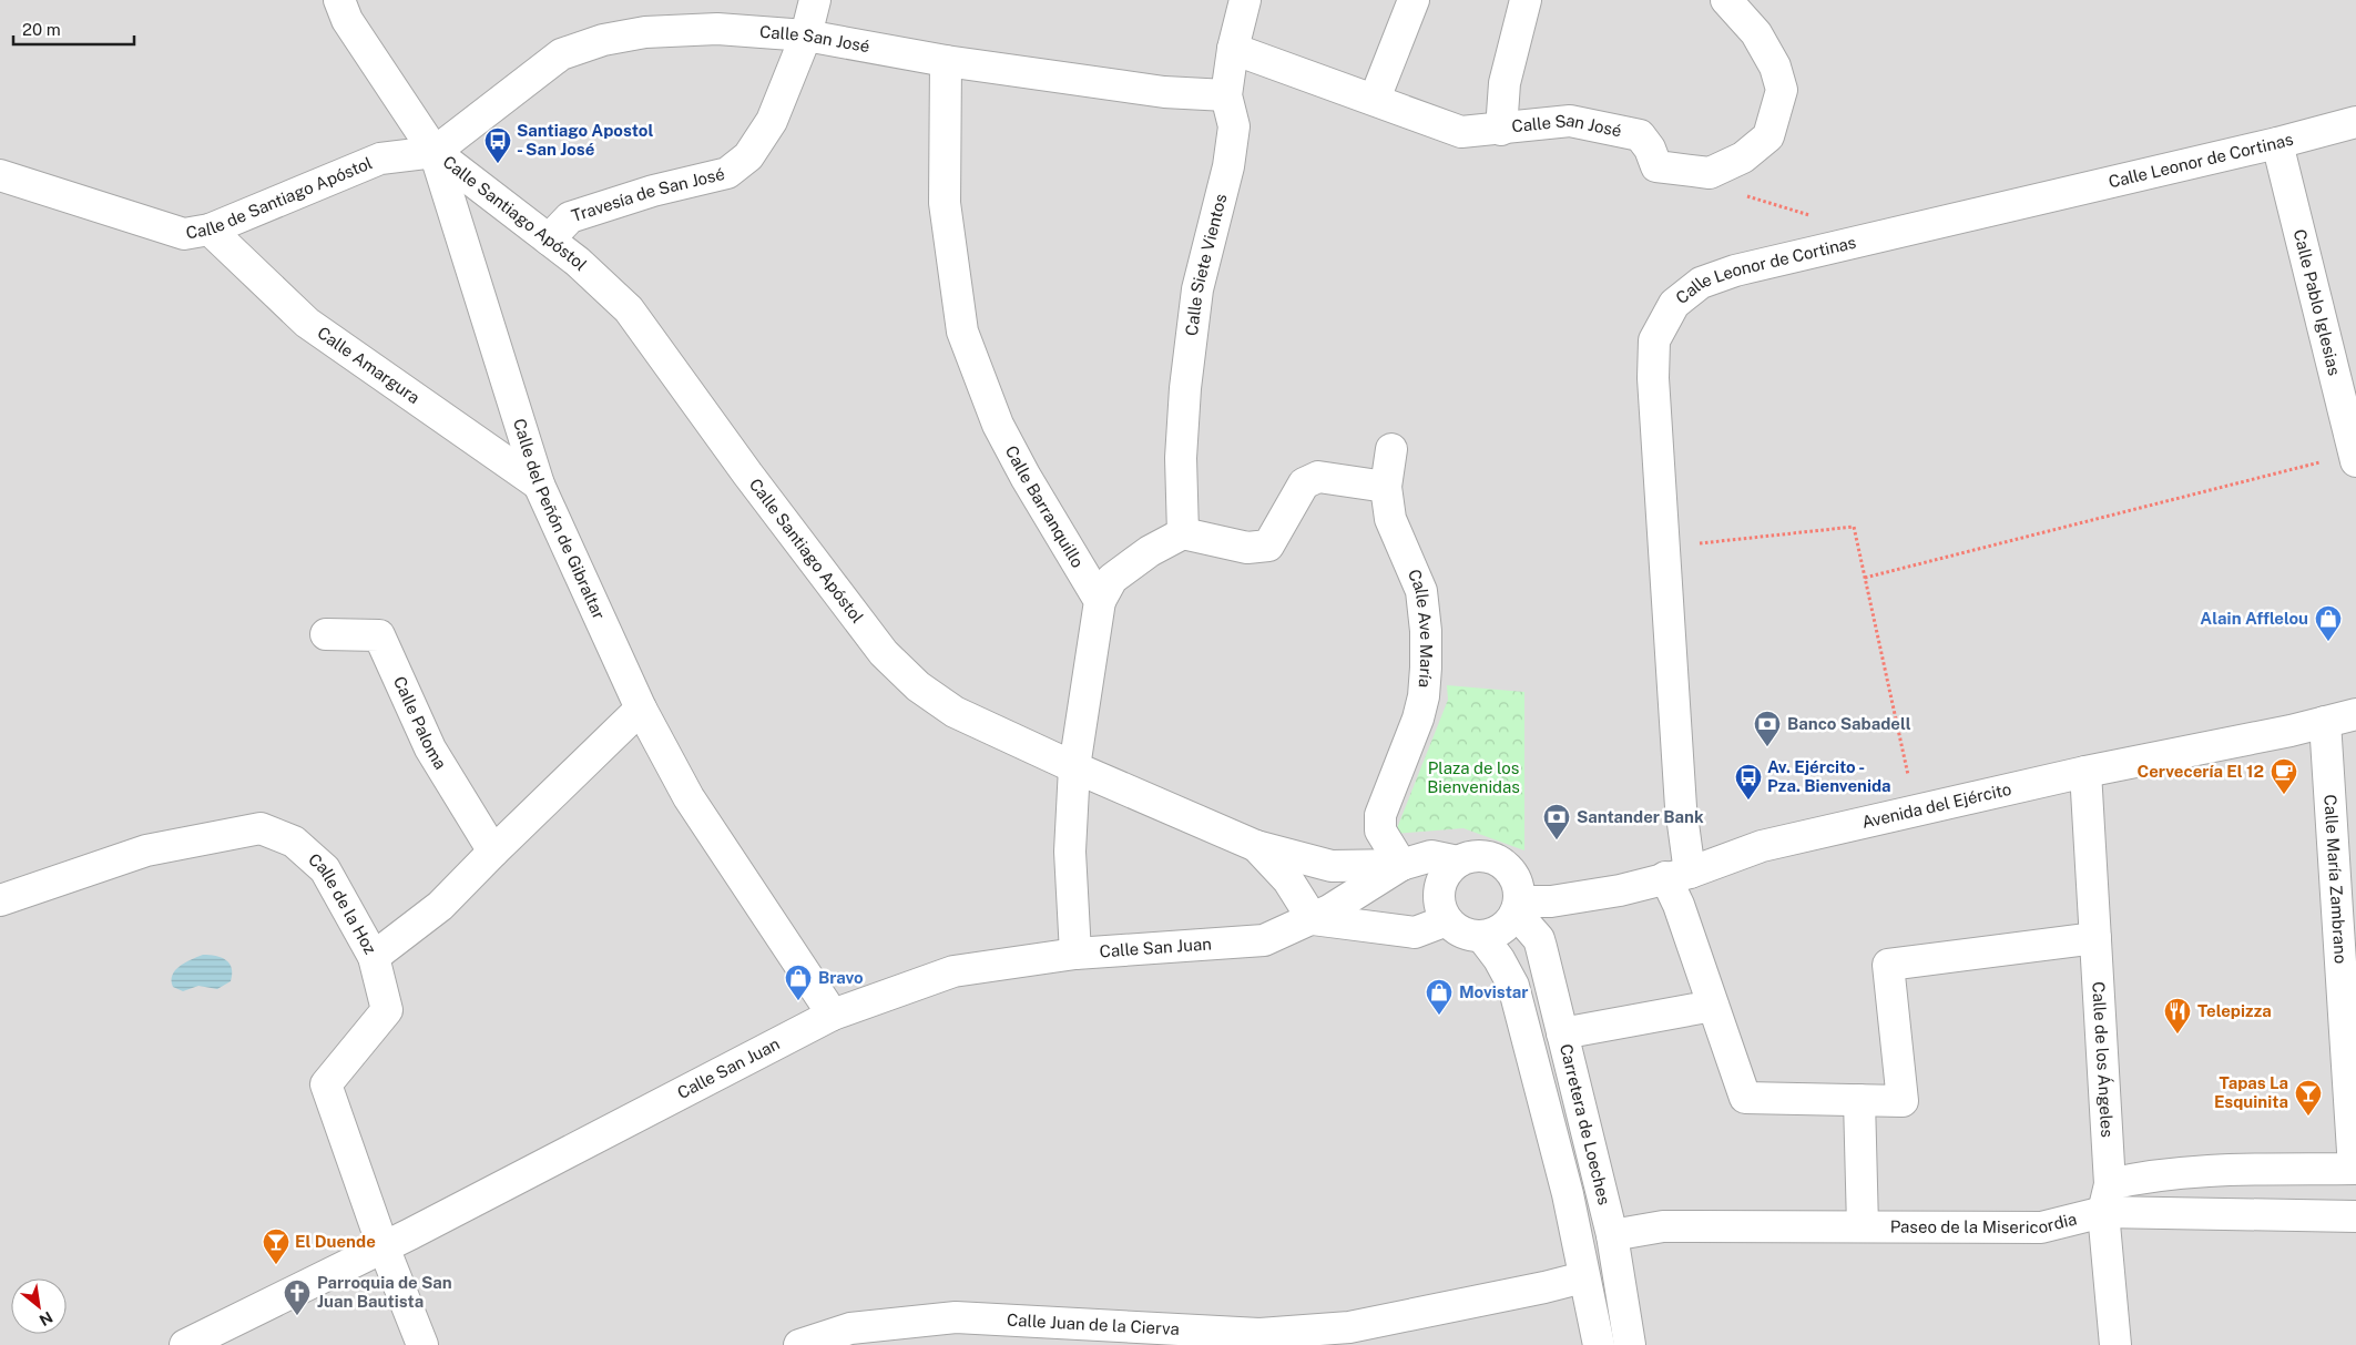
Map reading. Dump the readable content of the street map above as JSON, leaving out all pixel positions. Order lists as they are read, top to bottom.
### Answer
{
  "streets": {
    "street": [
      "Calle San José",
      "Calle Leonor de Cortinas",
      "Travesía de San José",
      "Calle de Santiago Apóstol",
      "Calle Santiago Apóstol",
      "Calle Siete Vientos",
      "Calle Pablo Iglesias",
      "Calle Amargura",
      "Calle Barranquillo",
      "Calle del Peñón de Gibraltar",
      "Calle Ave María",
      "Calle Paloma",
      "Avenida del Ejército",
      "Calle María Zambrano",
      "Calle de la Hoz",
      "Calle San Juan",
      "Calle de los Ángeles",
      "Carretera de Loeches",
      "Paseo de la Misericordia",
      "Calle Juan de la Cierva"
    ]
  },
  "crossings": [
    ["Calle San José", "Travesía de San José"],
    ["Calle San José", "Calle de Santiago Apóstol"],
    ["Calle San José", "Calle Santiago Apóstol"],
    ["Calle San José", "Calle Siete Vientos"],
    ["Calle San José", "Calle Barranquillo"],
    ["Calle San José", "Calle del Peñón de Gibraltar"],
    ["Calle Leonor de Cortinas", "Calle Pablo Iglesias"],
    ["Calle Leonor de Cortinas", "Avenida del Ejército"],
    ["Travesía de San José", "Calle Santiago Apóstol"],
    ["Calle de Santiago Apóstol", "Calle Santiago Apóstol"],
    ["Calle de Santiago Apóstol", "Calle Amargura"],
    ["Calle de Santiago Apóstol", "Calle del Peñón de Gibraltar"],
    ["Calle Santiago Apóstol", "Calle del Peñón de Gibraltar"],
    ["Calle Santiago Apóstol", "Calle Ave María"],
    ["Calle Santiago Apóstol", "Avenida del Ejército"],
    ["Calle Santiago Apóstol", "Calle San Juan"],
    ["Calle Santiago Apóstol", "Carretera de Loeches"],
    ["Calle Amargura", "Calle del Peñón de Gibraltar"],
    ["Calle del Peñón de Gibraltar", "Calle San Juan"],
    ["Calle Ave María", "Calle San Juan"],
    ["Avenida del Ejército", "Calle María Zambrano"],
    ["Avenida del Ejército", "Calle San Juan"],
    ["Avenida del Ejército", "Calle de los Ángeles"],
    ["Avenida del Ejército", "Carretera de Loeches"],
    ["Calle María Zambrano", "Paseo de la Misericordia"],
    ["Calle de la Hoz", "Calle San Juan"],
    ["Calle San Juan", "Carretera de Loeches"],
    ["Calle de los Ángeles", "Paseo de la Misericordia"],
    ["Carretera de Loeches", "Paseo de la Misericordia"],
    ["Carretera de Loeches", "Calle Juan de la Cierva"]
  ],
  "parks": ["Plaza de los Bienvenidas"],
  "places": {
    "bus stop": ["Santiago Apostol - San José", "Av. Ejército - Pza. Bienvenida"],
    "shop": ["Alain Afflelou", "Bravo", "Movistar"],
    "bank": ["Banco Sabadell", "Santander Bank"],
    "cafe": ["Cervecería El 12"],
    "restaurant": ["Telepizza"],
    "bar": ["Tapas La Esquinita", "El Duende"],
    "church": ["Parroquia de San Juan Bautista"]
  },
  "scale_bar": "20 m",
  "north": "bottom right"
}
